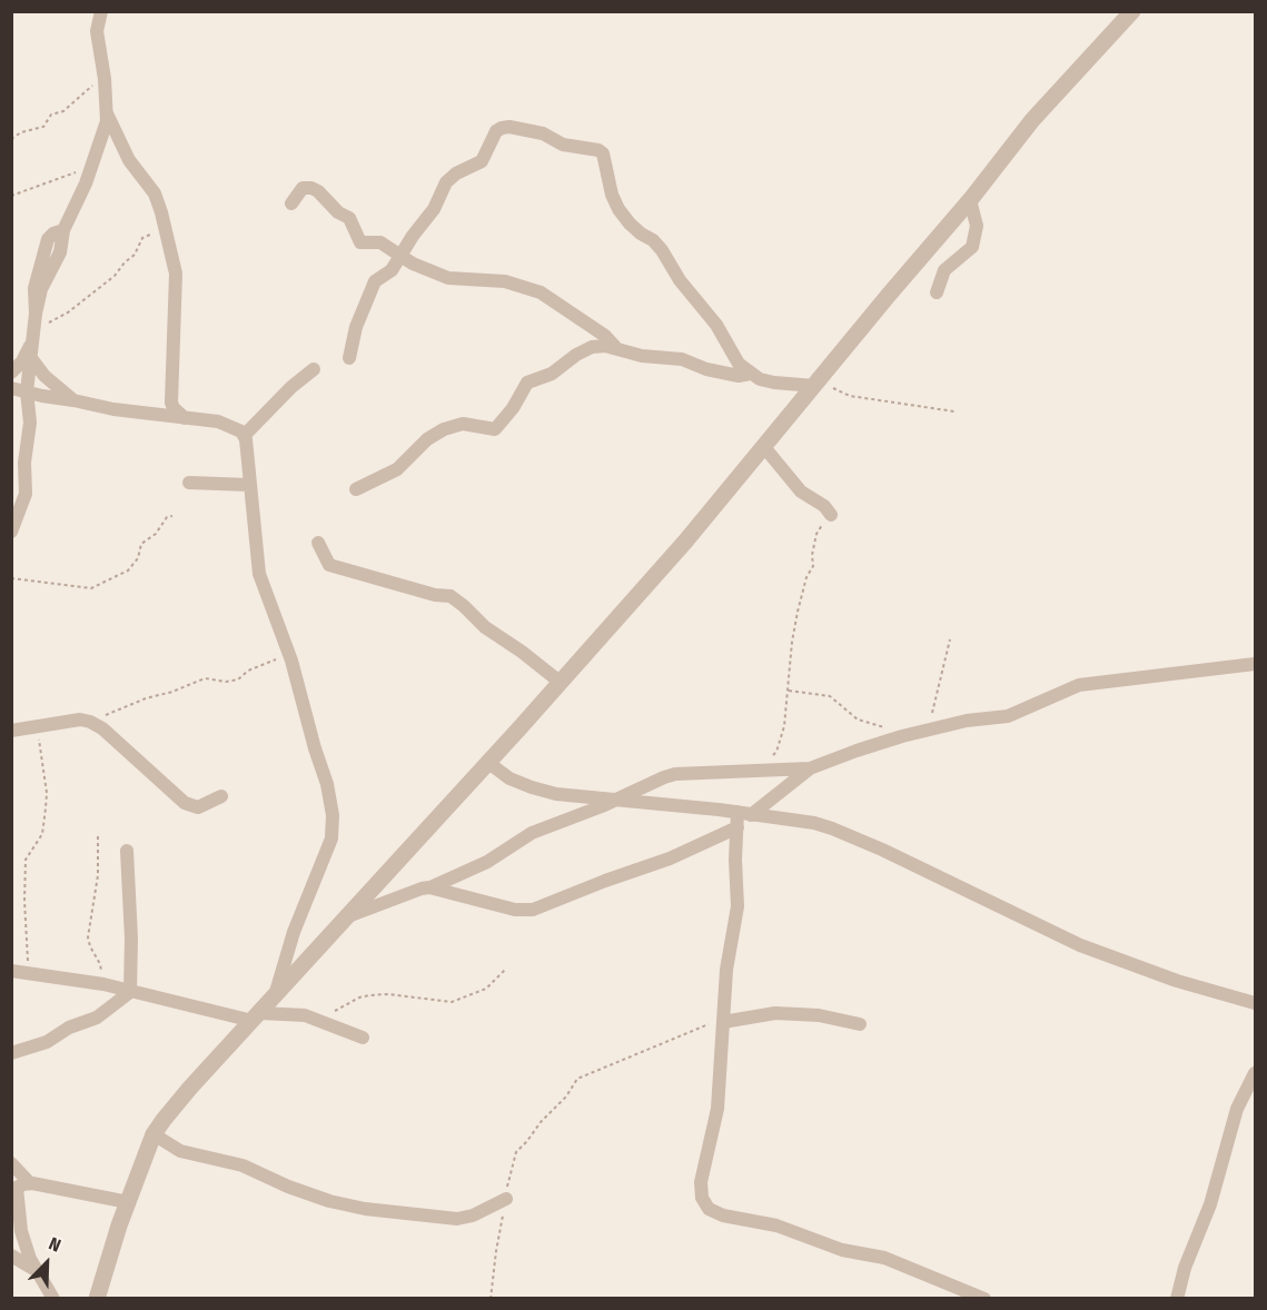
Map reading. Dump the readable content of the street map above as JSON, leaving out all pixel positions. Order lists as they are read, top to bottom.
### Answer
{
  "north": "top right"
}
